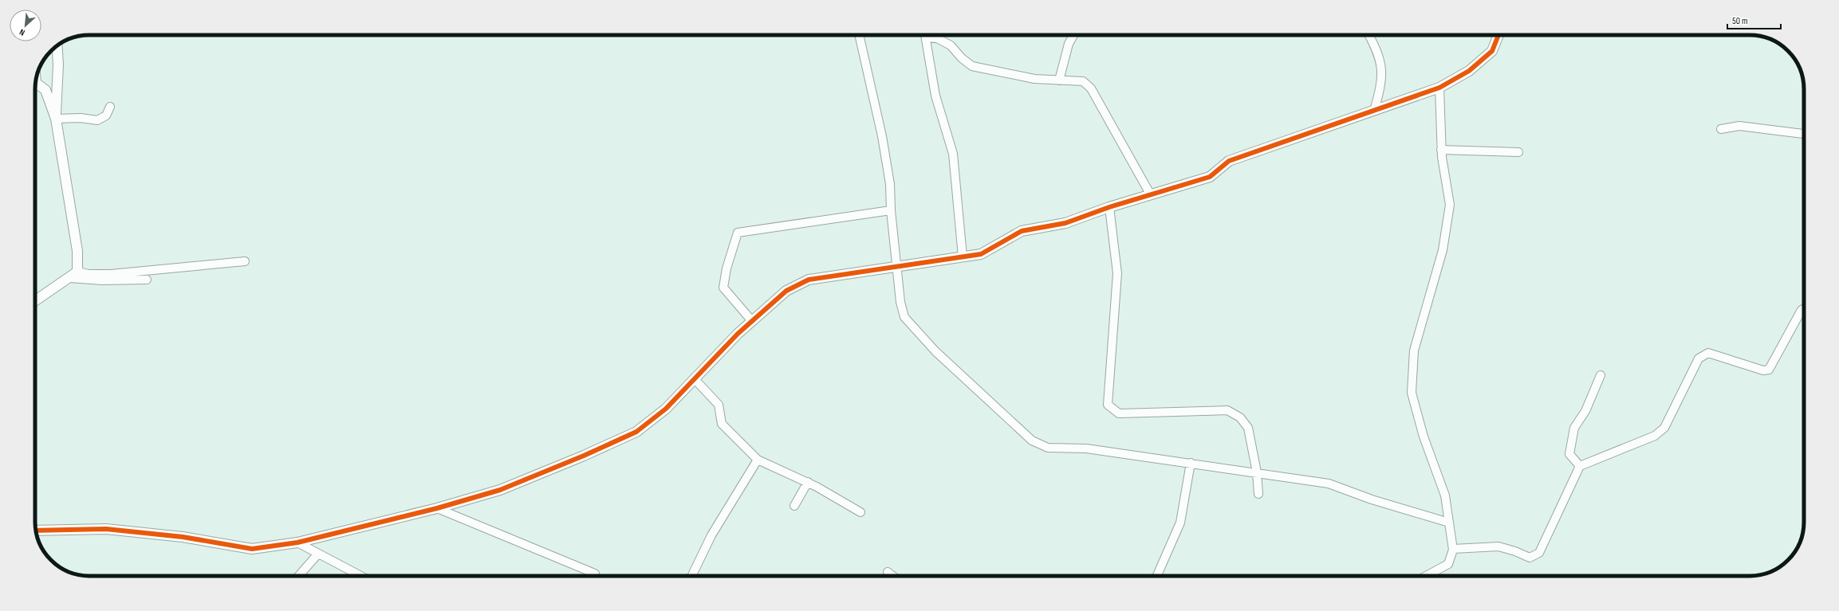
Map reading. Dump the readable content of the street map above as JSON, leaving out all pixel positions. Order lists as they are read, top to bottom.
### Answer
{
  "scale_bar": "50 m",
  "north": "bottom left"
}
